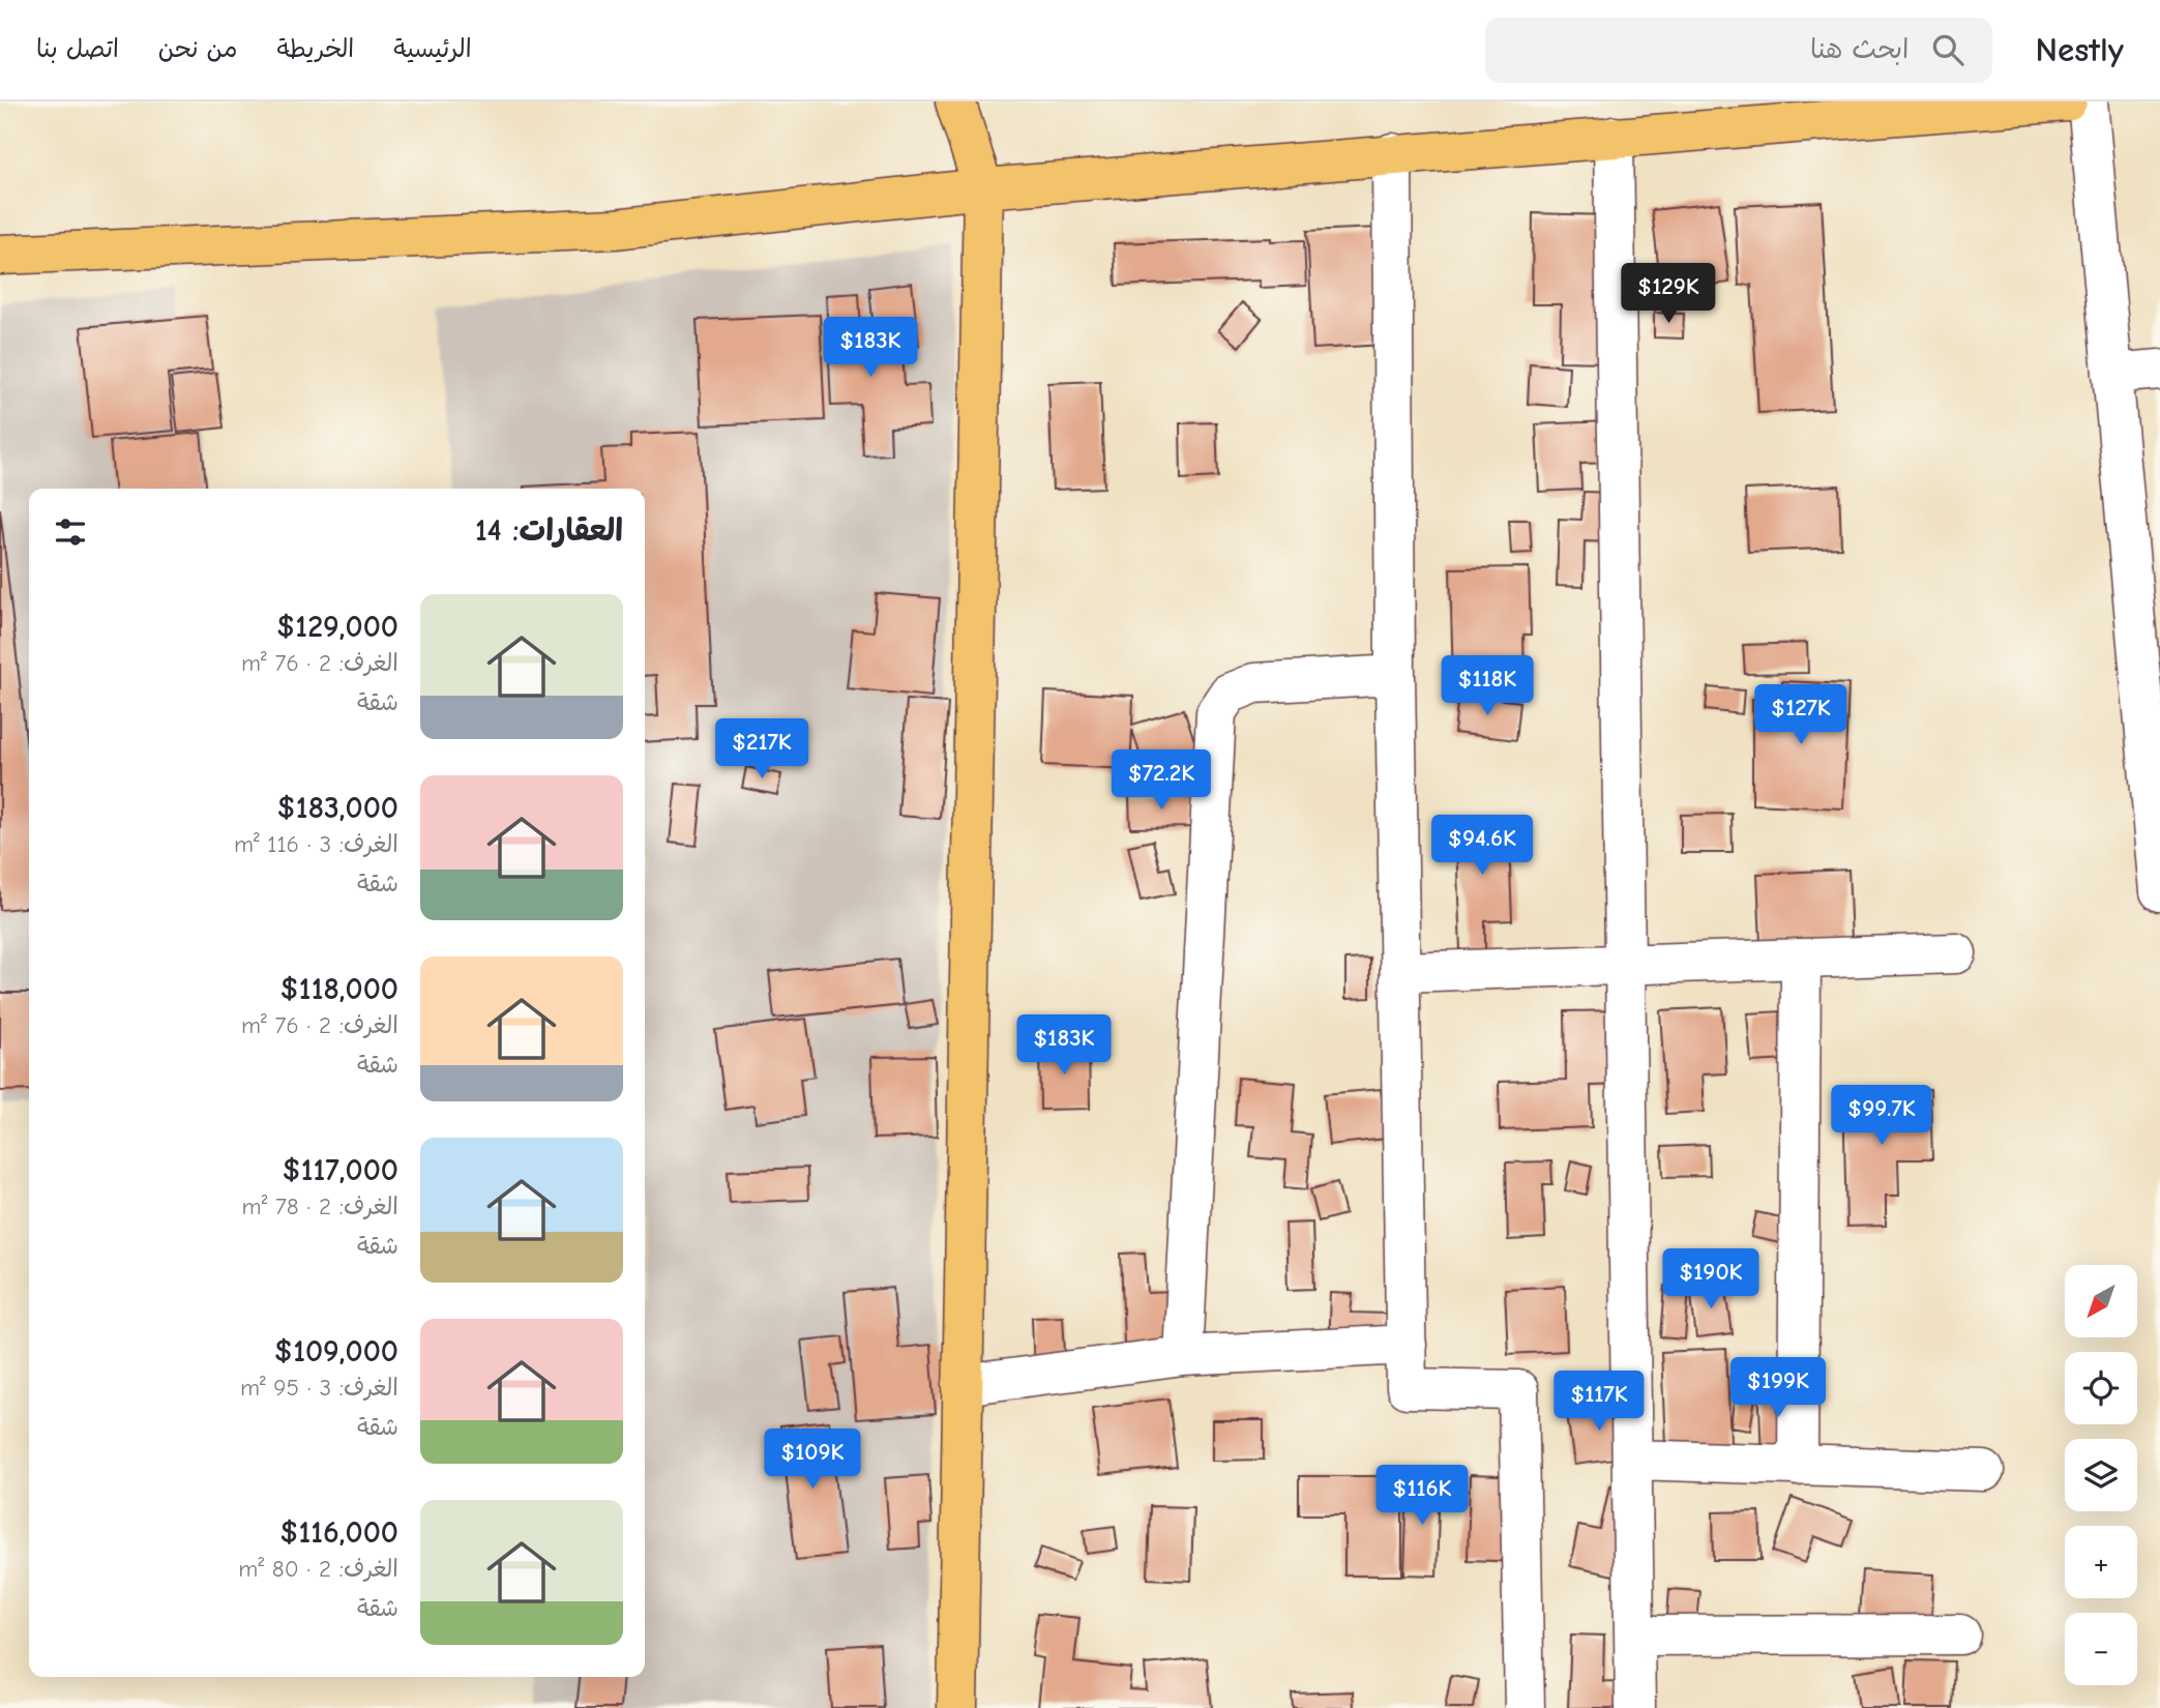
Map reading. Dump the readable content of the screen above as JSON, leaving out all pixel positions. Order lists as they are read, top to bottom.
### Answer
{
  "north": "bottom left",
  "page": {
    "header": "Nestly",
    "search": "ابحث هنا",
    "nav": [
      "الرئيسية",
      "الخريطة",
      "من نحن",
      "اتصل بنا"
    ],
    "price": [
      "$129K",
      "$183K",
      "$118K",
      "$127K",
      "$217K",
      "$72.2K",
      "$94.6K",
      "$183K",
      "$99.7K",
      "$190K",
      "$199K",
      "$117K",
      "$109K",
      "$116K"
    ],
    "heading": "العقارات: 14",
    "list": [
      {
        "name": "$129,000",
        "note": "الغرف: 2 · 76 m² · شقة"
      },
      {
        "name": "$183,000",
        "note": "الغرف: 3 · 116 m² · شقة"
      },
      {
        "name": "$118,000",
        "note": "الغرف: 2 · 76 m² · شقة"
      },
      {
        "name": "$117,000",
        "note": "الغرف: 2 · 78 m² · شقة"
      },
      {
        "name": "$109,000",
        "note": "الغرف: 3 · 95 m² · شقة"
      },
      {
        "name": "$116,000",
        "note": "الغرف: 2 · 80 m² · شقة"
      }
    ],
    "map_buttons": ["+", "−"]
  }
}
